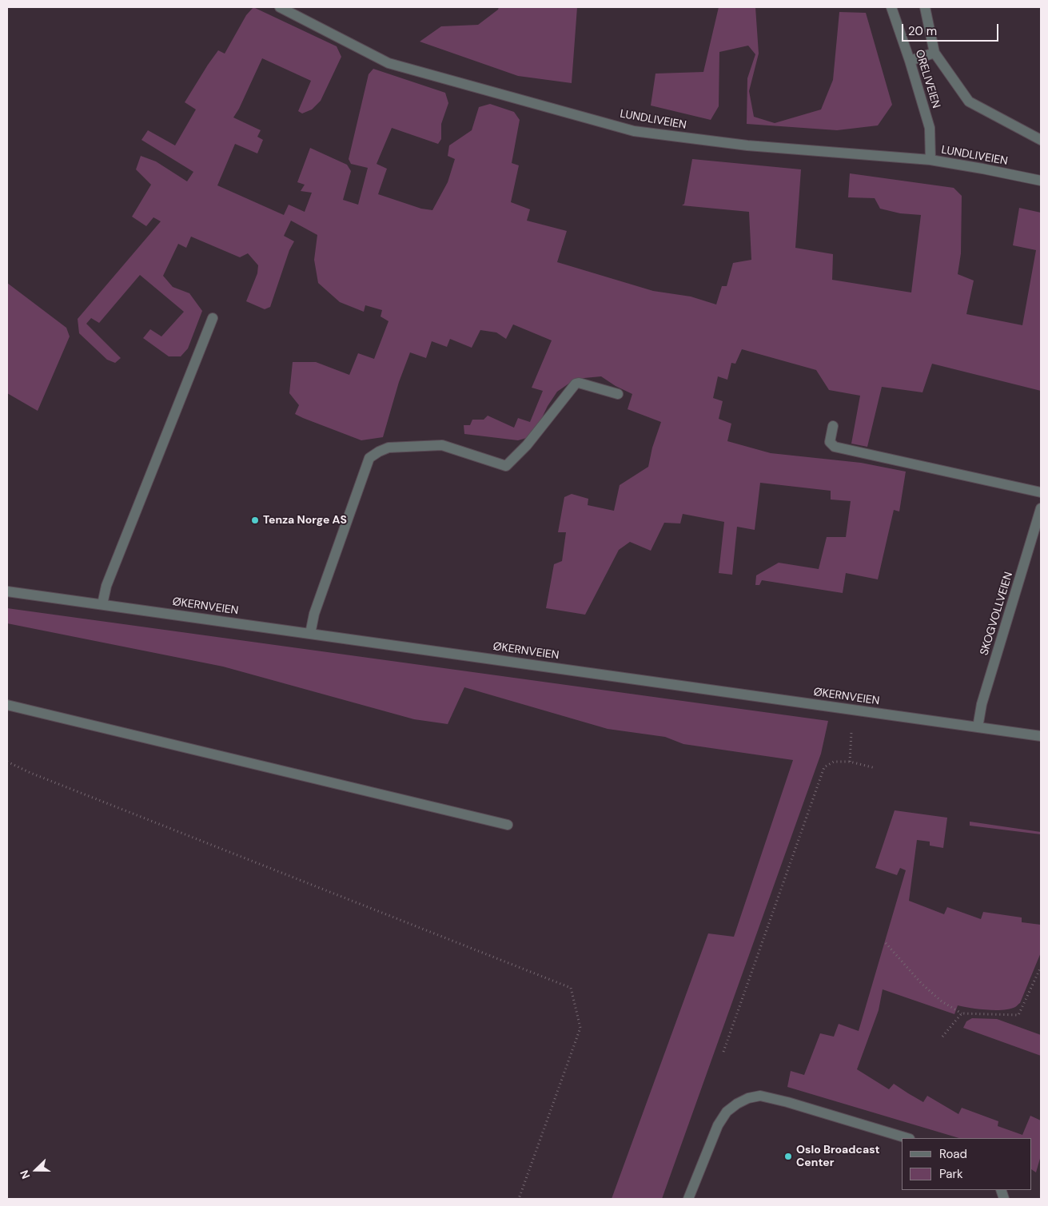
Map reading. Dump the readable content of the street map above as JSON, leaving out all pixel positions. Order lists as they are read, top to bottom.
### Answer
{
  "streets": {
    "street": [
      "ORELIVEIEN",
      "LUNDLIVEIEN",
      "ØKERNVEIEN",
      "SKOGVOLLVEIEN"
    ]
  },
  "crossings": [
    ["ORELIVEIEN", "LUNDLIVEIEN"],
    ["ØKERNVEIEN", "SKOGVOLLVEIEN"]
  ],
  "places": ["Tenza Norge AS", "Oslo Broadcast Center"],
  "legend": ["Road", "Park"],
  "scale_bar": "20 m",
  "north": "left"
}
